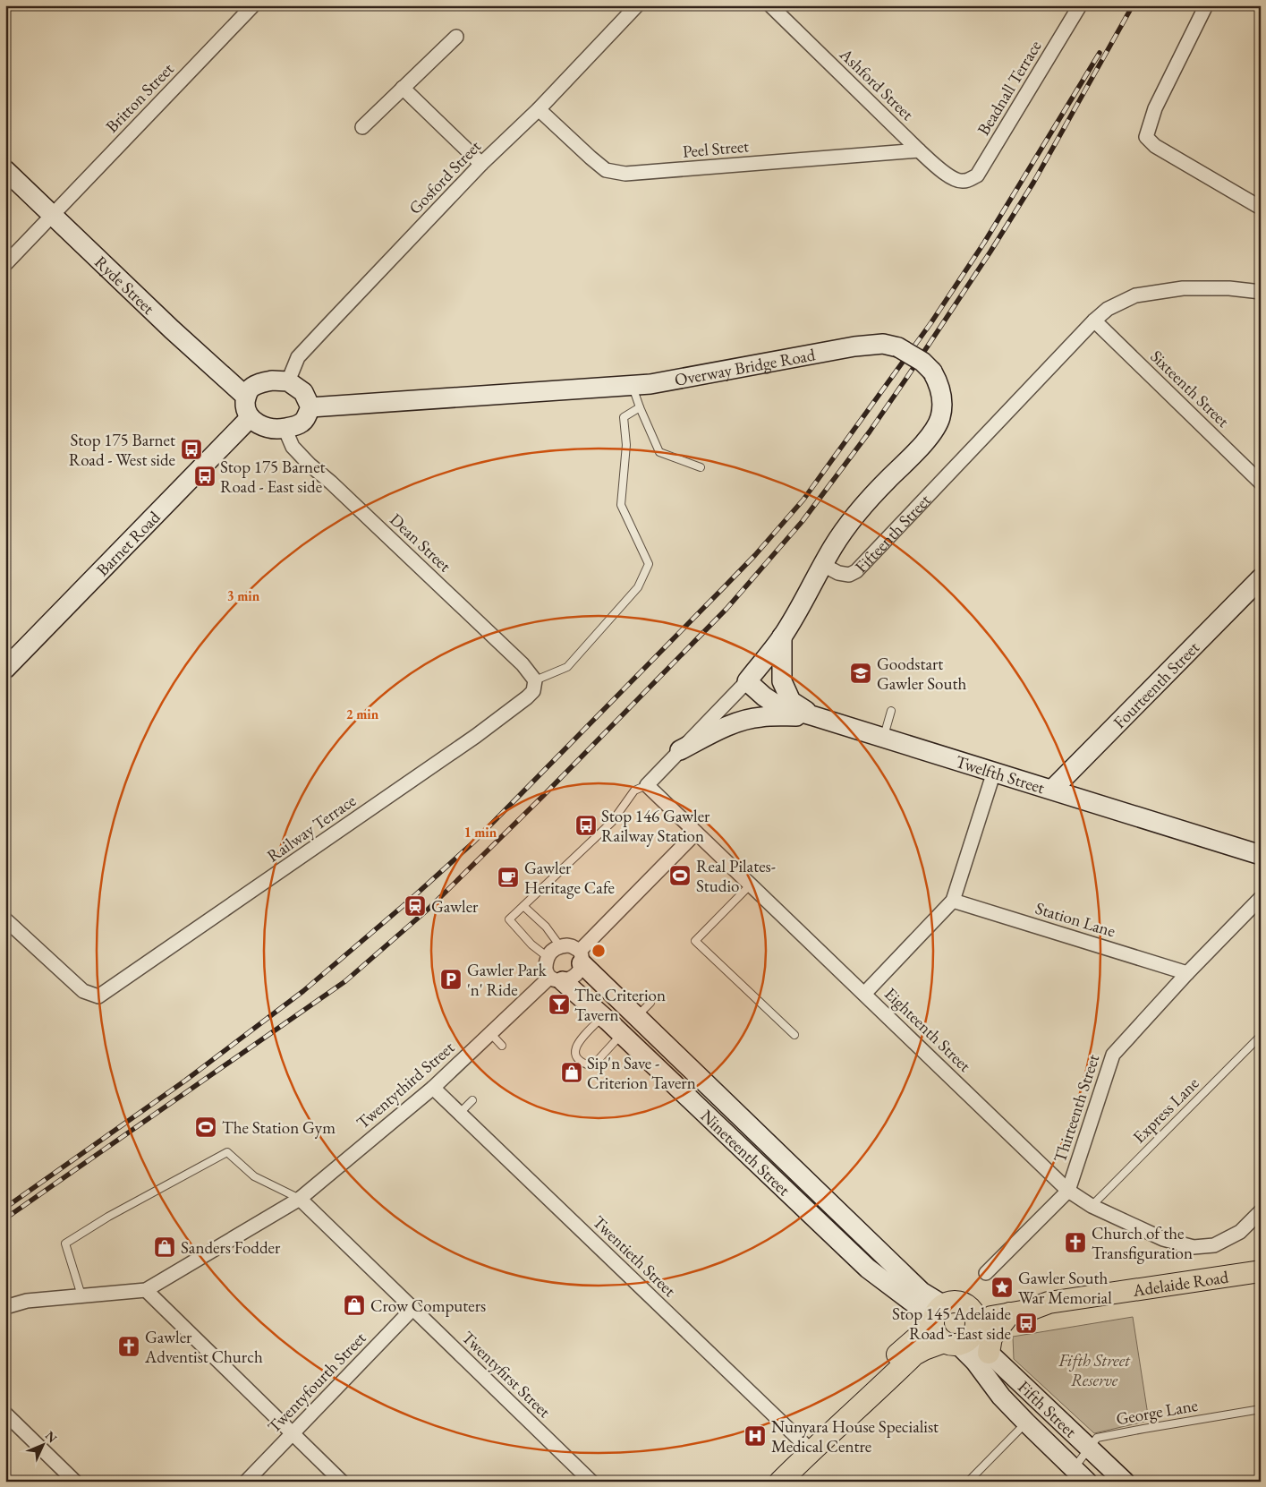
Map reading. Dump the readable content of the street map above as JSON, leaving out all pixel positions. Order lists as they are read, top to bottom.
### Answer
{
  "streets": {
    "main road": [
      "Ryde Street",
      "Overway Bridge Road",
      "Barnet Road",
      "Fourteenth Street",
      "Twelfth Street",
      "Nineteenth Street",
      "Adelaide Road",
      "Fifth Street"
    ],
    "street": [
      "Ashford Street",
      "Beadnall Terrace",
      "Britton Street",
      "Peel Street",
      "Gosford Street",
      "Sixteenth Street",
      "Fifteenth Street",
      "Dean Street",
      "Railway Terrace",
      "Station Lane",
      "Eighteenth Street",
      "Twentythird Street",
      "Thirteenth Street",
      "Twentieth Street",
      "Twentyfirst Street",
      "Twentyfourth Street"
    ],
    "lane": ["Express Lane", "George Lane"]
  },
  "crossings": [
    ["Ashford Street", "Beadnall Terrace"],
    ["Ashford Street", "Peel Street"],
    ["Britton Street", "Ryde Street"],
    ["Peel Street", "Gosford Street"],
    ["Gosford Street", "Ryde Street"],
    ["Gosford Street", "Overway Bridge Road"],
    ["Gosford Street", "Dean Street"],
    ["Gosford Street", "Barnet Road"],
    ["Ryde Street", "Overway Bridge Road"],
    ["Ryde Street", "Dean Street"],
    ["Ryde Street", "Barnet Road"],
    ["Overway Bridge Road", "Fifteenth Street"],
    ["Overway Bridge Road", "Dean Street"],
    ["Overway Bridge Road", "Barnet Road"],
    ["Sixteenth Street", "Fifteenth Street"],
    ["Dean Street", "Barnet Road"],
    ["Dean Street", "Railway Terrace"],
    ["Fourteenth Street", "Twelfth Street"],
    ["Station Lane", "Thirteenth Street"],
    ["Eighteenth Street", "Thirteenth Street"],
    ["Eighteenth Street", "Express Lane"],
    ["Twentythird Street", "Nineteenth Street"],
    ["Twentythird Street", "Twentieth Street"],
    ["Twentythird Street", "Twentyfirst Street"],
    ["Twentieth Street", "Adelaide Road"],
    ["Adelaide Road", "Fifth Street"],
    ["Twentyfirst Street", "Twentyfourth Street"],
    ["Fifth Street", "George Lane"]
  ],
  "parks": ["Fifth Street Reserve"],
  "places": {
    "bus stop": [
      "Stop 175 Barnet Road - West side",
      "Stop 175 Barnet Road - East side",
      "Stop 146 Gawler Railway Station",
      "Stop 145 Adelaide Road - East side"
    ],
    "school or university": ["Goodstart Gawler South"],
    "sports": ["Real Pilates- Studio", "The Station Gym"],
    "cafe": ["Gawler Heritage Cafe"],
    "station": ["Gawler"],
    "parking": ["Gawler Park 'n' Ride"],
    "bar": ["The Criterion Tavern"],
    "shop": ["Sip'n Save - Criterion Tavern", "Sanders Fodder", "Crow Computers"],
    "church": ["Church of the Transfiguration", "Gawler Adventist Church"],
    "place": ["Gawler South War Memorial"],
    "hospital": ["Nunyara House Specialist Medical Centre"]
  },
  "north": "top right",
  "rings": ["3 min", "2 min", "1 min"]
}
